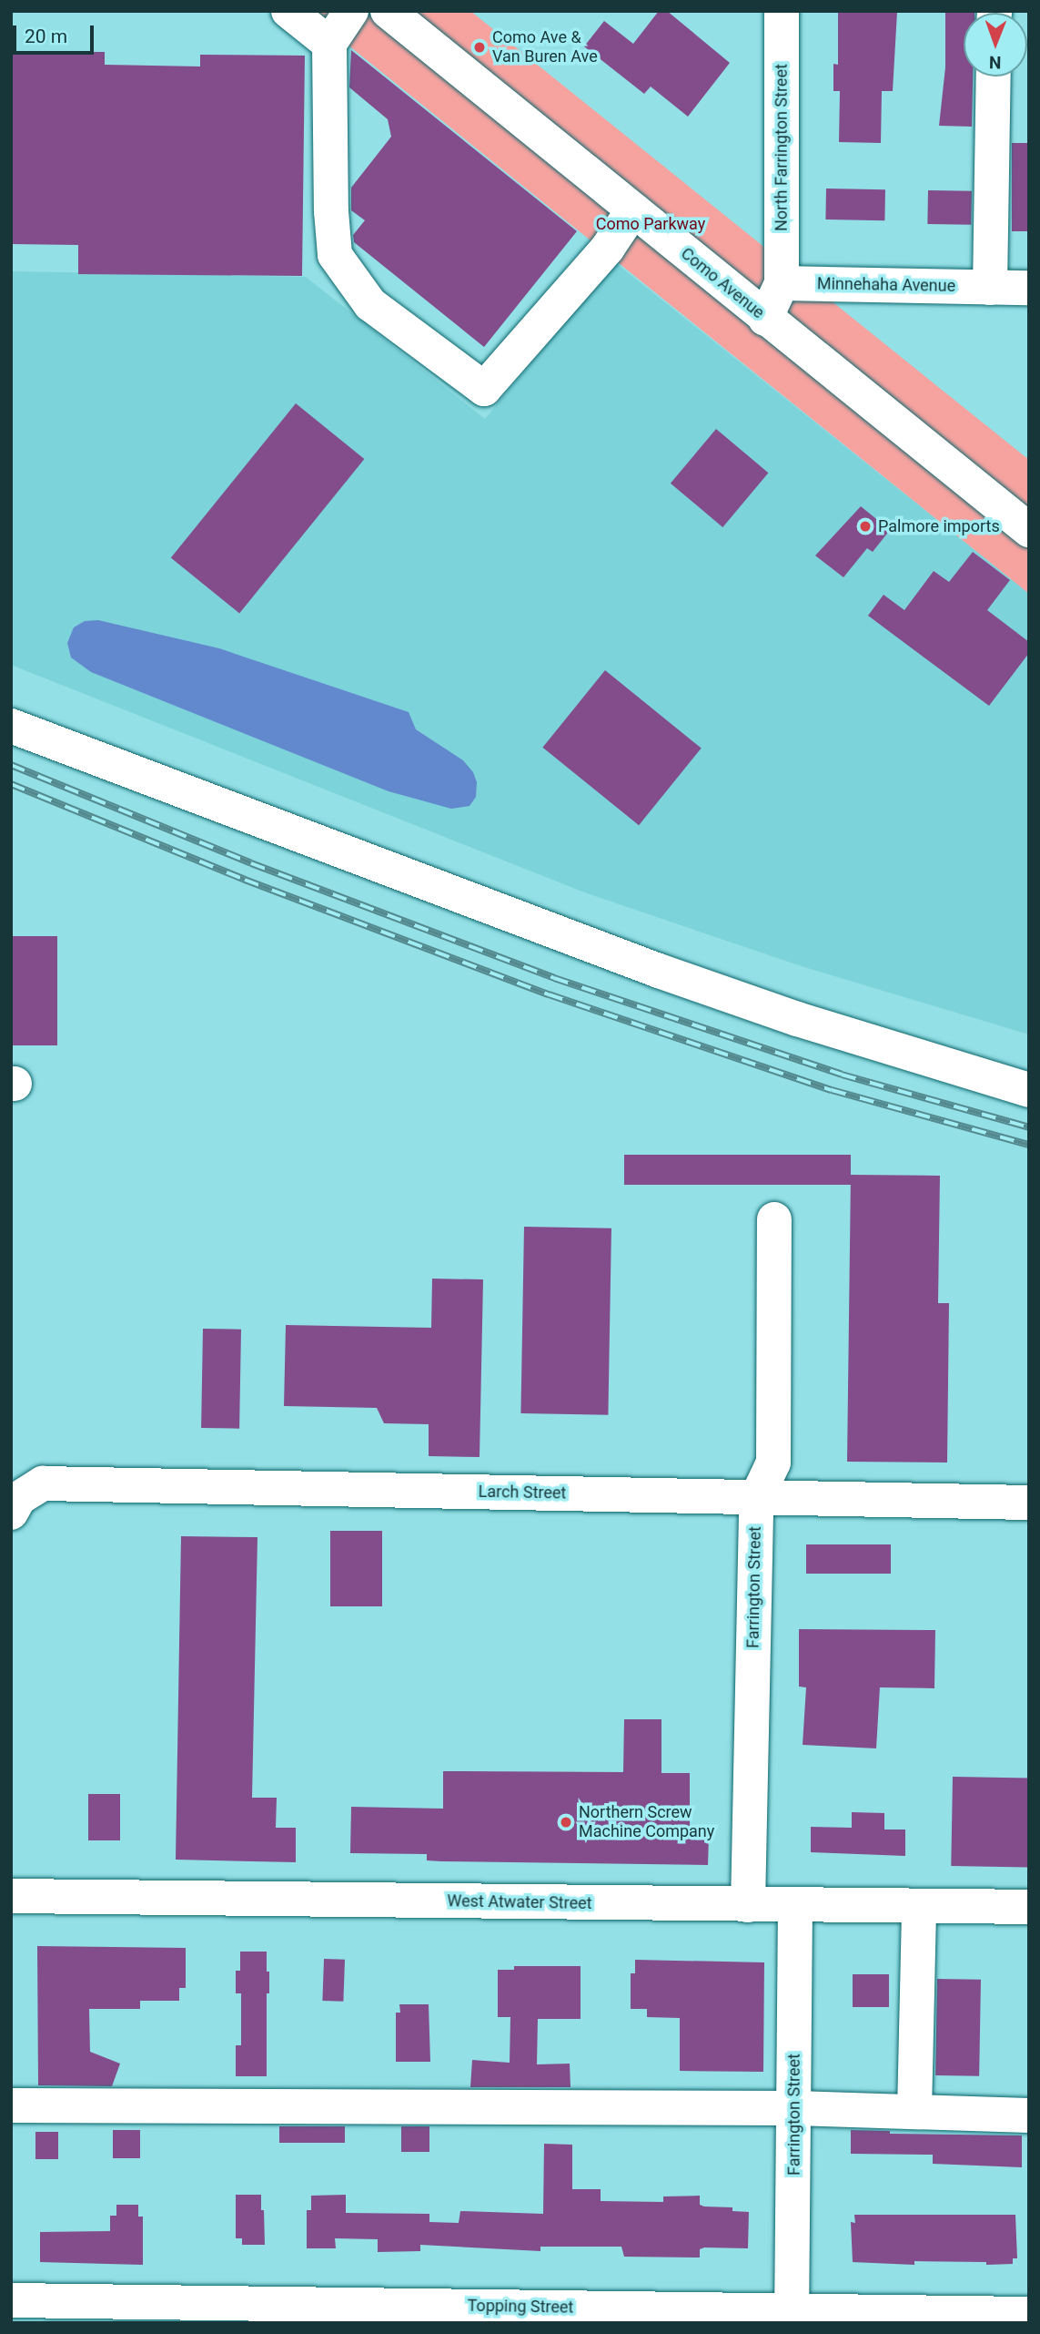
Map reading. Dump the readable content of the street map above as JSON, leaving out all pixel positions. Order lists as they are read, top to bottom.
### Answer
{
  "streets": {
    "street": [
      "North Farrington Street",
      "Como Avenue",
      "Minnehaha Avenue",
      "Larch Street",
      "Farrington Street",
      "West Atwater Street",
      "Topping Street"
    ]
  },
  "crossings": [
    ["North Farrington Street", "Minnehaha Avenue"],
    ["Larch Street", "Farrington Street"],
    ["Farrington Street", "West Atwater Street"],
    ["Farrington Street", "Topping Street"]
  ],
  "parks": ["Como Parkway"],
  "places": ["Como Ave & Van Buren Ave", "Palmore imports", "Northern Screw Machine Company"],
  "scale_bar": "20 m",
  "north": "bottom"
}
